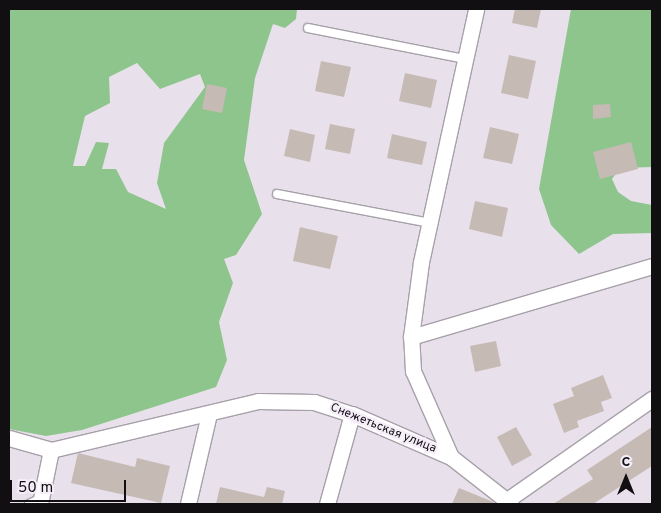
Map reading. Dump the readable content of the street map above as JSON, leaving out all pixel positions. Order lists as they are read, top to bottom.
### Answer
{
  "streets": {
    "street": ["Снежетьская улица"]
  },
  "scale_bar": "50 m",
  "north": "top"
}
